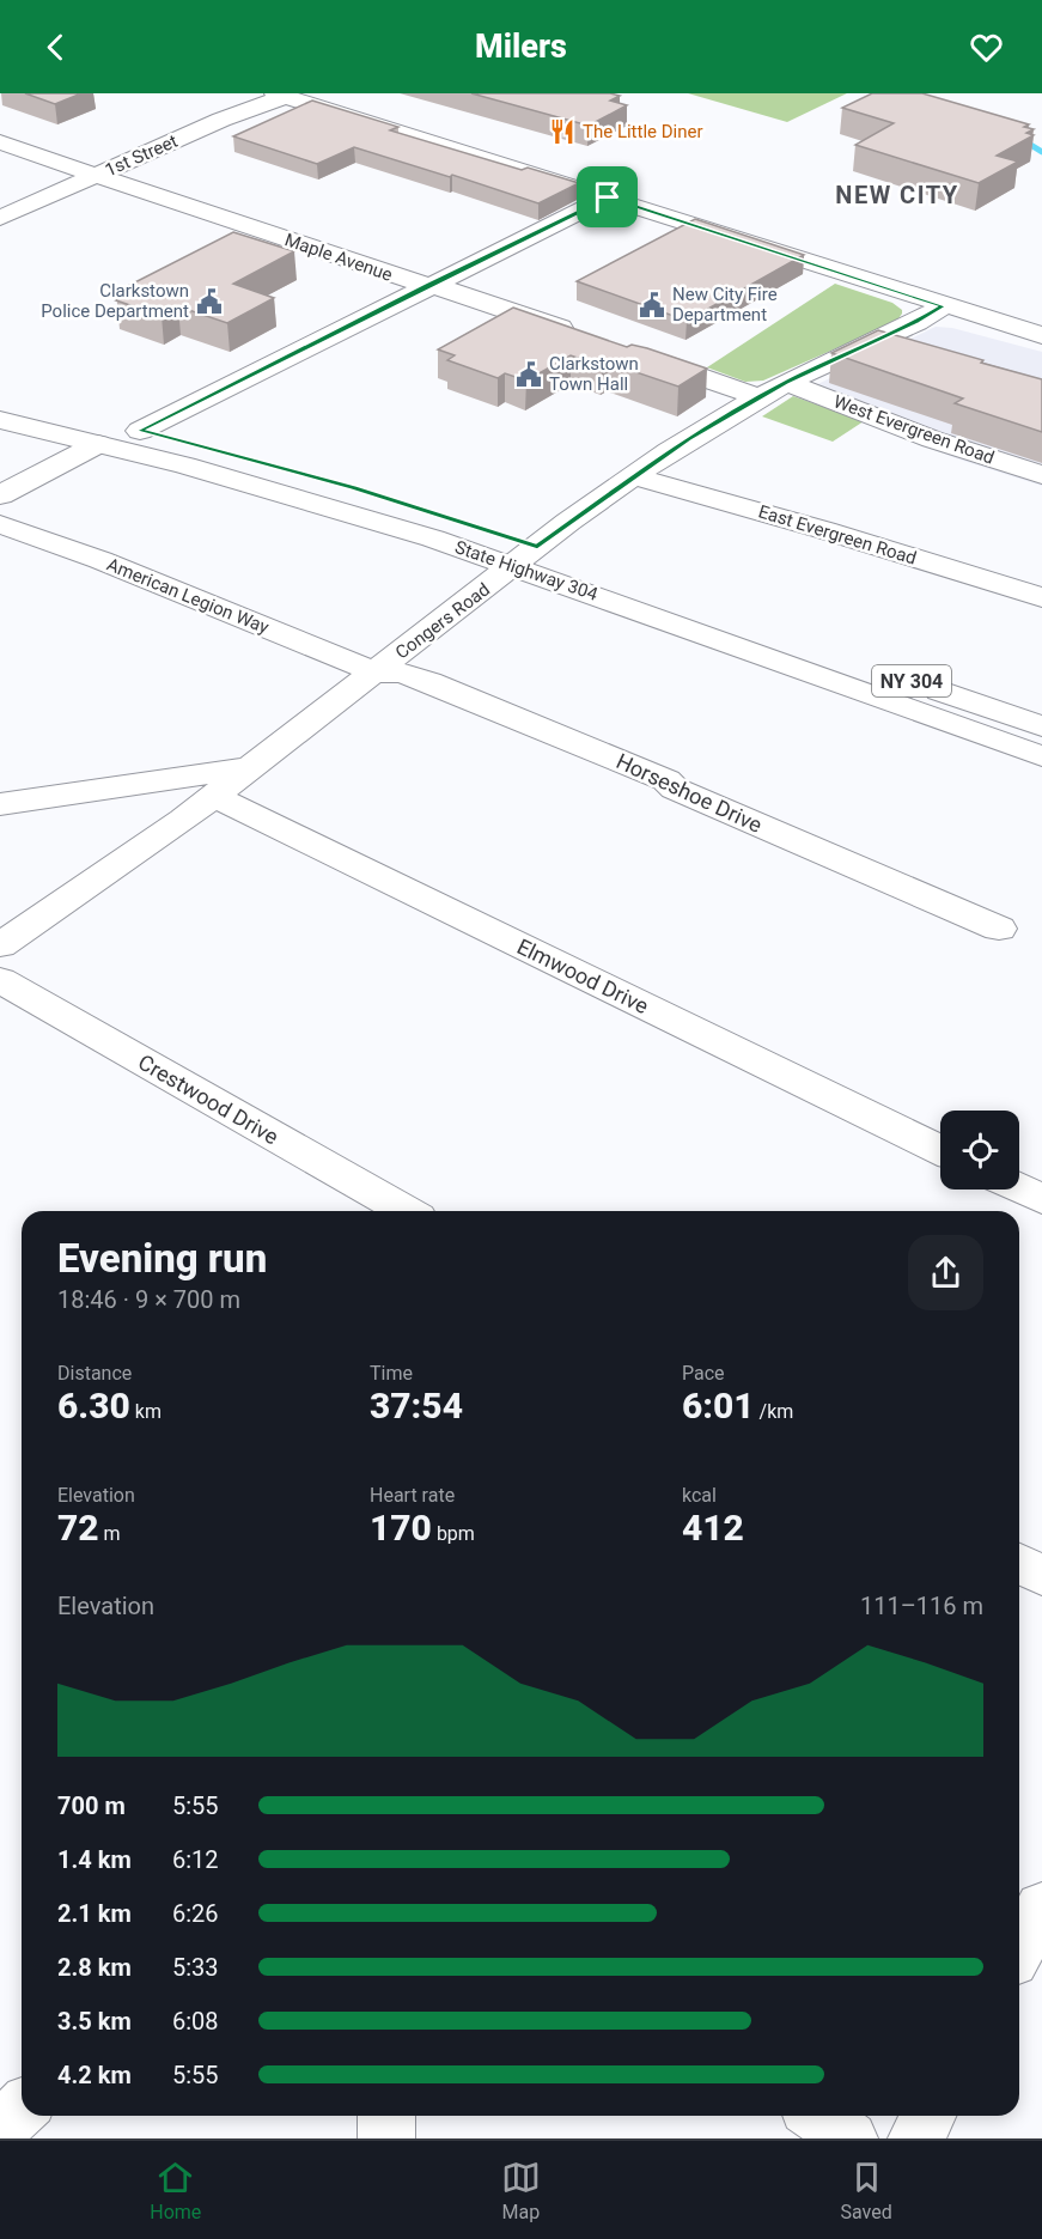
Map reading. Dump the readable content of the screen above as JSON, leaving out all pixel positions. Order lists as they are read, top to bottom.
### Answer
{
  "streets": {
    "street": [
      "1st Street",
      "Maple Avenue",
      "West Evergreen Road",
      "East Evergreen Road",
      "State Highway 304",
      "American Legion Way",
      "Congers Road",
      "NY 304",
      "Horseshoe Drive",
      "Elmwood Drive",
      "Crestwood Drive"
    ]
  },
  "crossings": [
    ["1st Street", "Maple Avenue"],
    ["West Evergreen Road", "Congers Road"],
    ["East Evergreen Road", "Congers Road"],
    ["State Highway 304", "Congers Road"],
    ["American Legion Way", "Congers Road"],
    ["American Legion Way", "Horseshoe Drive"],
    ["Congers Road", "Horseshoe Drive"],
    ["Congers Road", "Elmwood Drive"]
  ],
  "districts": ["NEW CITY"],
  "places": {
    "restaurant": ["The Little Diner"],
    "public building": ["Clarkstown Police Department", "New City Fire Department", "Clarkstown Town Hall"]
  },
  "page": {
    "header": "Milers",
    "heading": ["Evening run", "18:46 · 9 × 700 m"],
    "stats": [
      ["Distance", "6.30 km"],
      ["Time", "37:54"],
      ["Pace", "6:01 /km"],
      ["Elevation", "72 m"],
      ["Heart rate", "170 bpm"],
      ["kcal", "412"]
    ],
    "chart": ["Elevation", "111–116 m"],
    "list": [
      {
        "name": "700 m",
        "note": "5:55"
      },
      {
        "name": "1.4 km",
        "note": "6:12"
      },
      {
        "name": "2.1 km",
        "note": "6:26"
      },
      {
        "name": "2.8 km",
        "note": "5:33"
      },
      {
        "name": "3.5 km",
        "note": "6:08"
      },
      {
        "name": "4.2 km",
        "note": "5:55"
      }
    ],
    "tabs": ["Home", "Map", "Saved"]
  }
}
